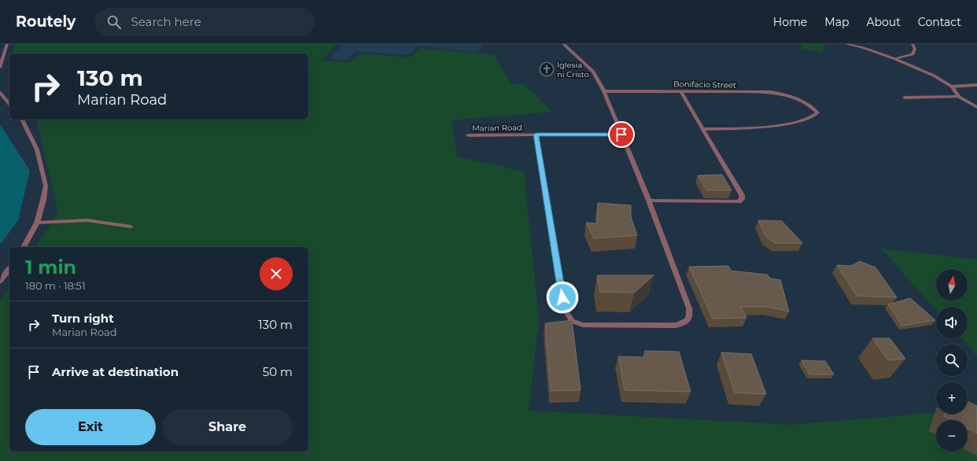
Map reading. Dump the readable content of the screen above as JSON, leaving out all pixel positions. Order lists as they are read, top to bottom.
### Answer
{
  "streets": {
    "street": ["Bonifacio Street", "Marian Road"]
  },
  "places": {
    "church": ["Iglesia ni Cristo"]
  },
  "north": "top",
  "page": {
    "header": "Routely",
    "search": "Search here",
    "nav": [
      "Home",
      "Map",
      "About",
      "Contact"
    ],
    "turn": ["130 m", "Marian Road"],
    "heading": ["1 min", "180 m · 18:51"],
    "map_buttons": ["+", "−"],
    "list": [
      {
        "name": "Turn right",
        "note": "Marian Road",
        "value": "130 m"
      },
      {
        "name": "Arrive at destination",
        "value": "50 m"
      }
    ],
    "buttons": ["Exit", "Share"]
  }
}
